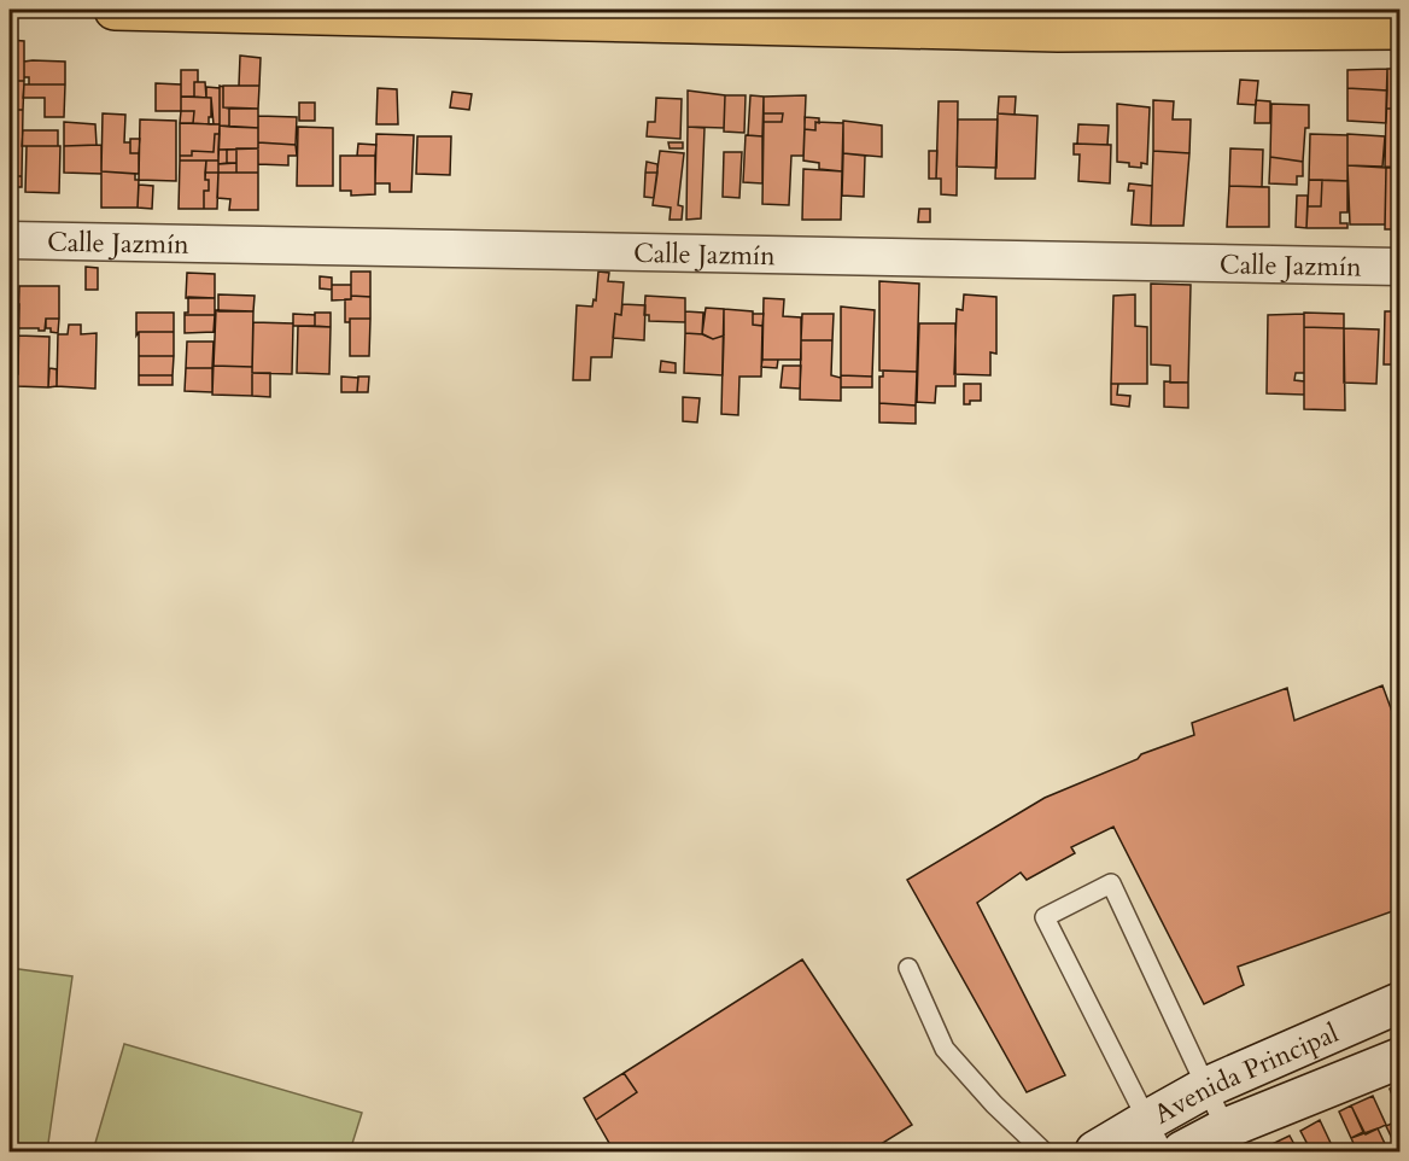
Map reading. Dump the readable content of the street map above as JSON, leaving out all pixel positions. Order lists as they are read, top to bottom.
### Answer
{
  "streets": {
    "main road": ["Avenida Principal"],
    "street": ["Calle Jazmín"]
  }
}
